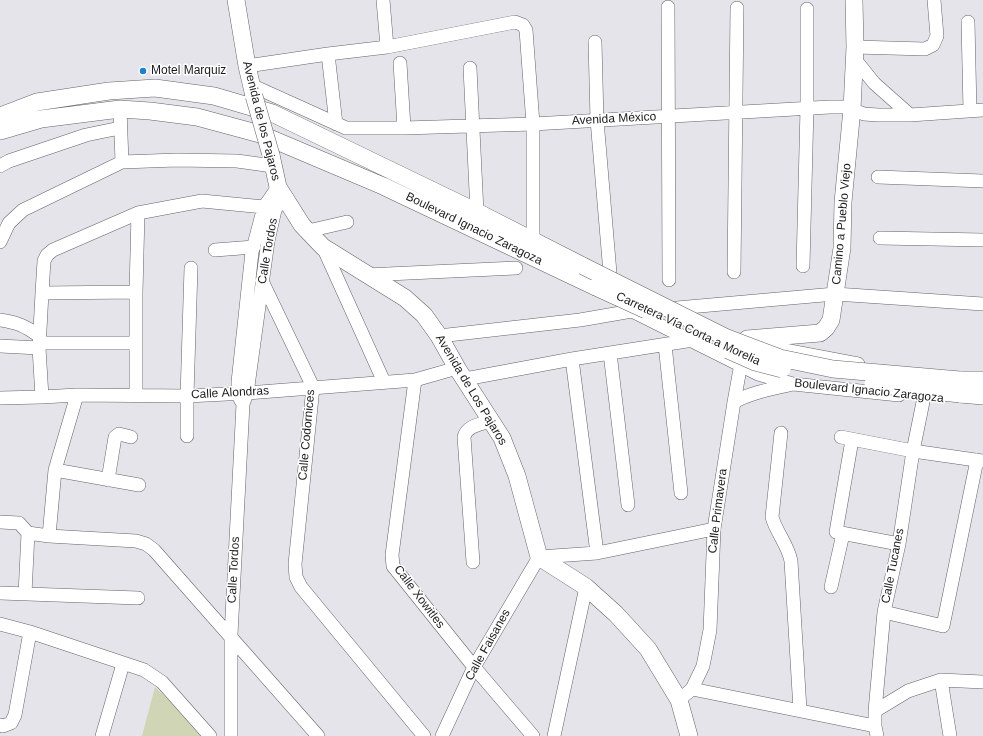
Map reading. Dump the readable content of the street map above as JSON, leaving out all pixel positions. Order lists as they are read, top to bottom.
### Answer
{
  "streets": {
    "main road": [
      "Avenida de los Pajaros",
      "Camino a Pueblo Viejo",
      "Boulevard Ignacio Zaragoza",
      "Carretera Vía Corta a Morelia",
      "Avenida de Los Pajaros"
    ],
    "street": [
      "Avenida México",
      "Calle Tordos",
      "Calle Alondras",
      "Calle Codornices",
      "Calle Primavera",
      "Calle Tucanes",
      "Calle Xowitles",
      "Calle Faisanes"
    ]
  },
  "crossings": [
    ["Avenida México", "Avenida de los Pajaros"],
    ["Avenida México", "Camino a Pueblo Viejo"],
    ["Avenida de los Pajaros", "Calle Tordos"],
    ["Avenida de los Pajaros", "Avenida de Los Pajaros"],
    ["Camino a Pueblo Viejo", "Boulevard Ignacio Zaragoza"],
    ["Camino a Pueblo Viejo", "Calle Primavera"],
    ["Boulevard Ignacio Zaragoza", "Carretera Vía Corta a Morelia"],
    ["Boulevard Ignacio Zaragoza", "Calle Alondras"],
    ["Boulevard Ignacio Zaragoza", "Calle Primavera"],
    ["Boulevard Ignacio Zaragoza", "Calle Tucanes"],
    ["Calle Tordos", "Calle Alondras"],
    ["Calle Tordos", "Calle Codornices"],
    ["Avenida de Los Pajaros", "Calle Alondras"],
    ["Avenida de Los Pajaros", "Calle Faisanes"],
    ["Calle Alondras", "Calle Codornices"],
    ["Calle Alondras", "Calle Xowitles"],
    ["Calle Xowitles", "Calle Faisanes"]
  ],
  "places": ["Motel Marquiz"]
}
